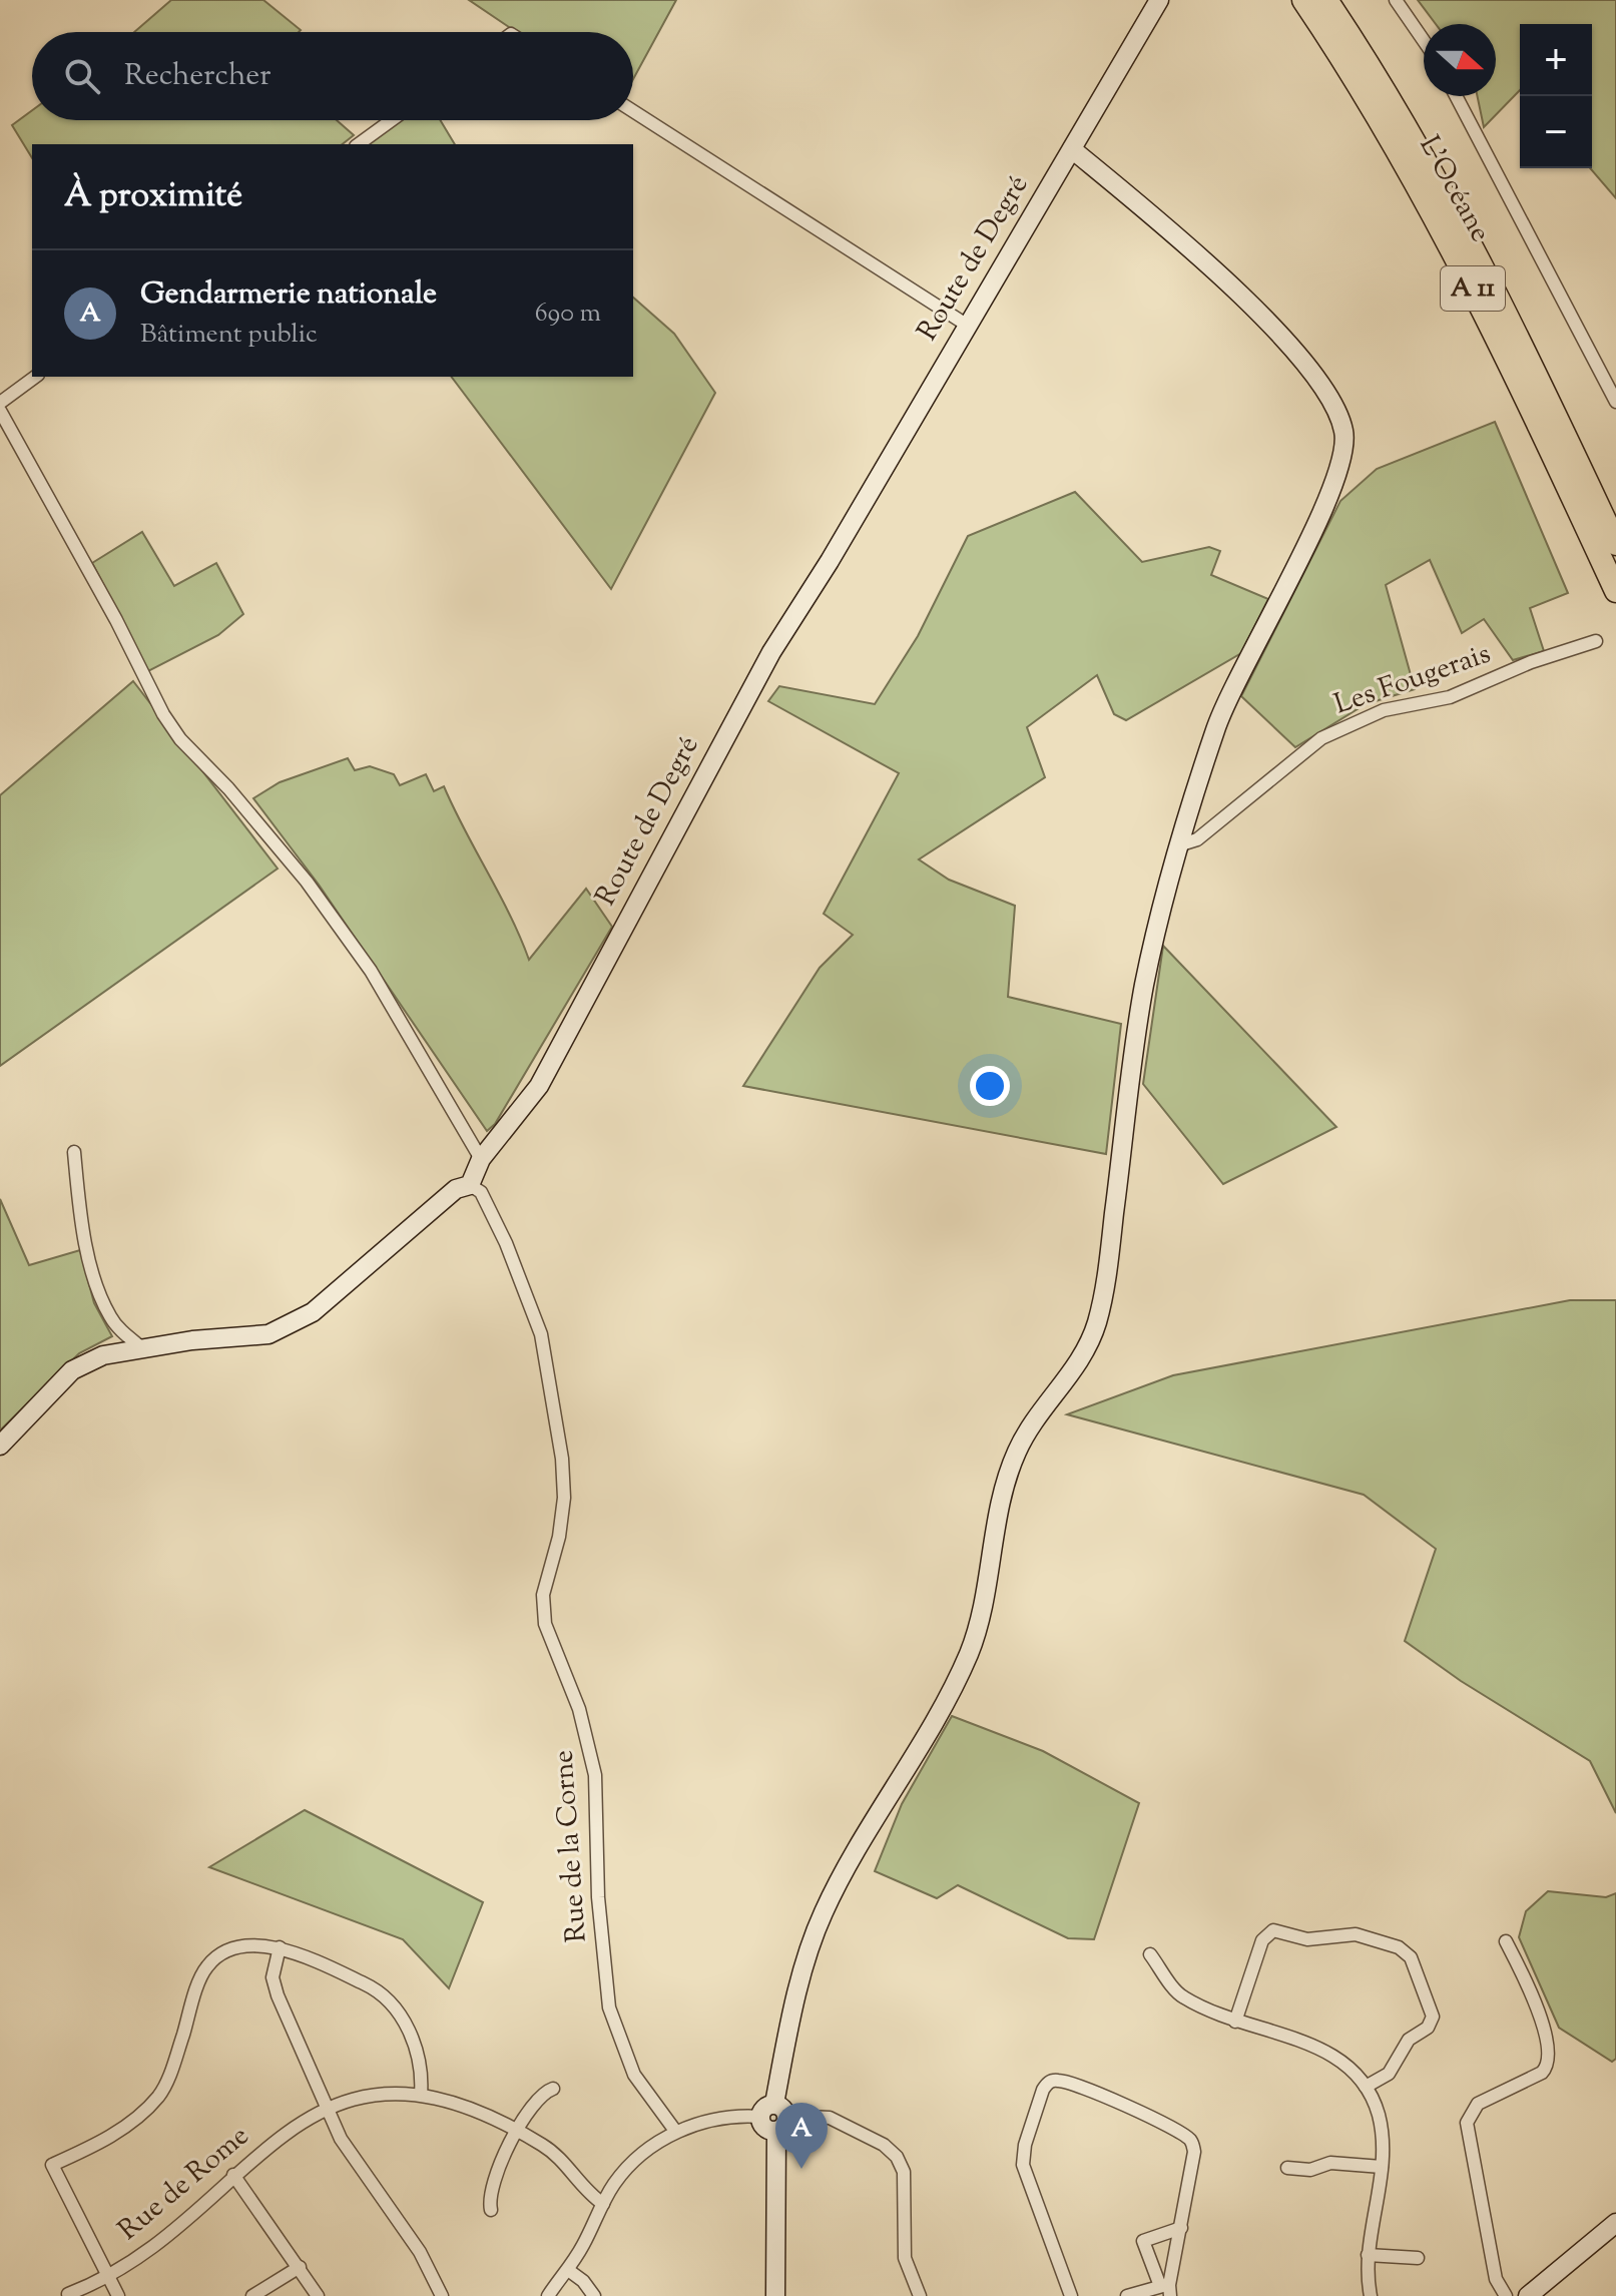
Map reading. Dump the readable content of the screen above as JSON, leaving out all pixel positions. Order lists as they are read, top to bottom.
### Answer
{
  "streets": {
    "highway": ["L’Océane", "A 11"],
    "street": [
      "Route de Degré",
      "Les Fougerais",
      "Rue de la Corne",
      "Rue de Rome"
    ]
  },
  "crossings": [
    ["Route de Degré", "Rue de la Corne"]
  ],
  "north": "right",
  "page": {
    "map_buttons": ["+", "−"],
    "search": "Rechercher",
    "heading": "À proximité",
    "list": [
      {
        "mark": "A",
        "name": "Gendarmerie nationale",
        "note": "Bâtiment public",
        "value": "690 m"
      }
    ],
    "pins": "A"
  }
}
